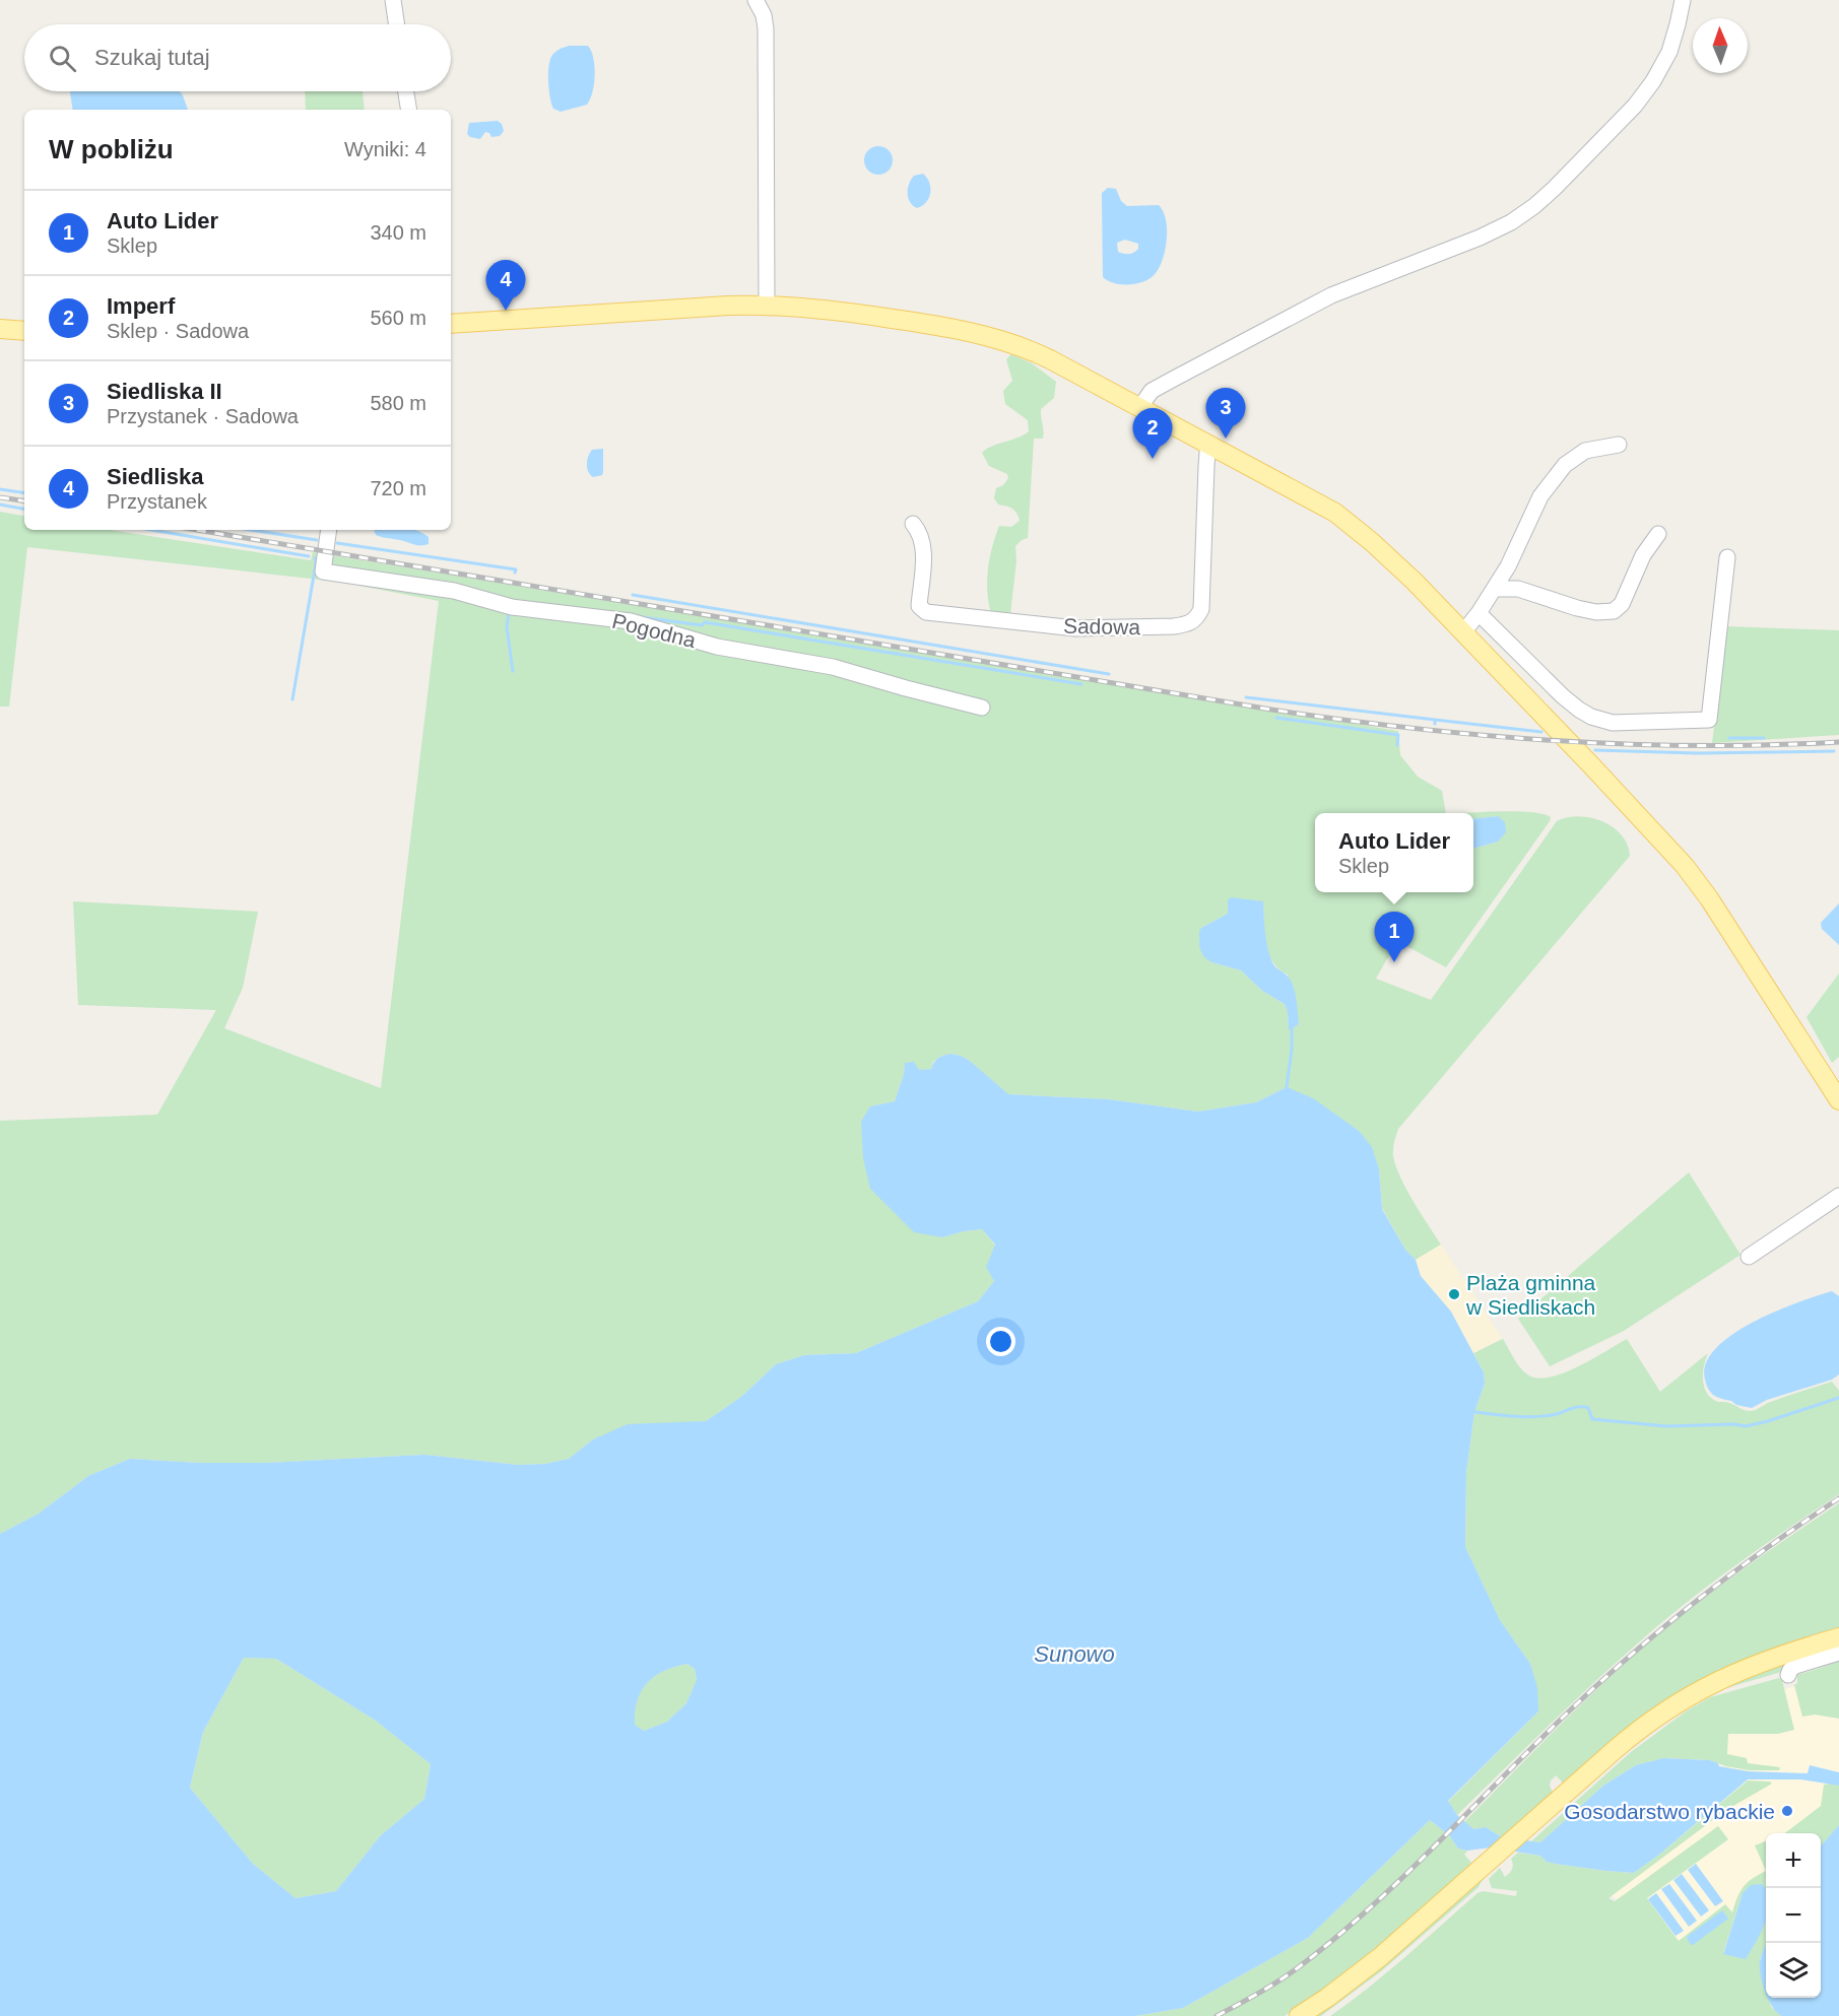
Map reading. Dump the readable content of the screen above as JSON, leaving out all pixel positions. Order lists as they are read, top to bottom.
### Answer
{
  "streets": {
    "street": ["Sadowa", "Pogodna"]
  },
  "water": ["Sunowo"],
  "places": ["Plaża gminna w Siedliskach", "Gosodarstwo rybackie"],
  "north": "top",
  "page": {
    "search": "Szukaj tutaj",
    "heading": ["W pobliżu", "Wyniki: 4"],
    "list": [
      {
        "mark": "1",
        "name": "Auto Lider",
        "note": "Sklep",
        "value": "340 m"
      },
      {
        "mark": "2",
        "name": "Imperf",
        "note": "Sklep · Sadowa",
        "value": "560 m"
      },
      {
        "mark": "3",
        "name": "Siedliska II",
        "note": "Przystanek · Sadowa",
        "value": "580 m"
      },
      {
        "mark": "4",
        "name": "Siedliska",
        "note": "Przystanek",
        "value": "720 m"
      }
    ],
    "pins": [
      "4",
      "3",
      "2",
      "1"
    ],
    "popup": ["Auto Lider", "Sklep"],
    "map_buttons": ["+", "−"]
  }
}
